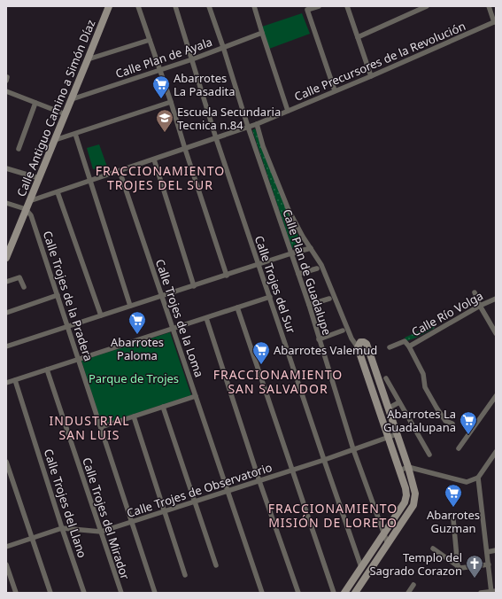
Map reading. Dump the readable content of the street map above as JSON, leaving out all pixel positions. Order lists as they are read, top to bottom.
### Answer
{
  "streets": {
    "street": [
      "Calle Plan de Ayala",
      "Calle Precursores de la Revolución",
      "Calle Antiguo Camino a Simón Díaz",
      "Calle Plan de Guadalupe",
      "Calle Trojes del Sur",
      "Calle Trojes de la Pradera",
      "Calle Río Volga",
      "Calle Trojes de la Loma",
      "Calle Trojes de Observatorio",
      "Calle Trojes del Llano",
      "Calle Trojes del Mirador"
    ]
  },
  "crossings": [
    ["Calle Plan de Ayala", "Calle Antiguo Camino a Simón Díaz"],
    ["Calle Plan de Ayala", "Calle Plan de Guadalupe"],
    ["Calle Plan de Ayala", "Calle Trojes del Sur"],
    ["Calle Precursores de la Revolución", "Calle Antiguo Camino a Simón Díaz"],
    ["Calle Precursores de la Revolución", "Calle Plan de Guadalupe"],
    ["Calle Precursores de la Revolución", "Calle Trojes del Sur"],
    ["Calle Precursores de la Revolución", "Calle Trojes de la Loma"],
    ["Calle Antiguo Camino a Simón Díaz", "Calle Trojes de la Pradera"],
    ["Calle Plan de Guadalupe", "Calle Trojes de Observatorio"],
    ["Calle Trojes del Sur", "Calle Trojes de Observatorio"],
    ["Calle Trojes de la Pradera", "Calle Trojes de Observatorio"],
    ["Calle Trojes de la Loma", "Calle Trojes de Observatorio"],
    ["Calle Trojes de Observatorio", "Calle Trojes del Llano"],
    ["Calle Trojes de Observatorio", "Calle Trojes del Mirador"]
  ],
  "districts": [
    "FRACCIONAMIENTO TROJES DEL SUR",
    "FRACCIONAMIENTO SAN SALVADOR",
    "INDUSTRIAL SAN LUIS",
    "FRACCIONAMIENTO MISIÓN DE LORETO"
  ],
  "parks": ["Parque de Trojes"],
  "places": {
    "supermarket": [
      "Abarrotes La Pasadita",
      "Abarrotes Paloma",
      "Abarrotes Valemud",
      "Abarrotes La Guadalupana",
      "Abarrotes Guzman"
    ],
    "school or university": ["Escuela Secundaria Tecnica n.84"],
    "church": ["Templo del Sagrado Corazon"]
  }
}
